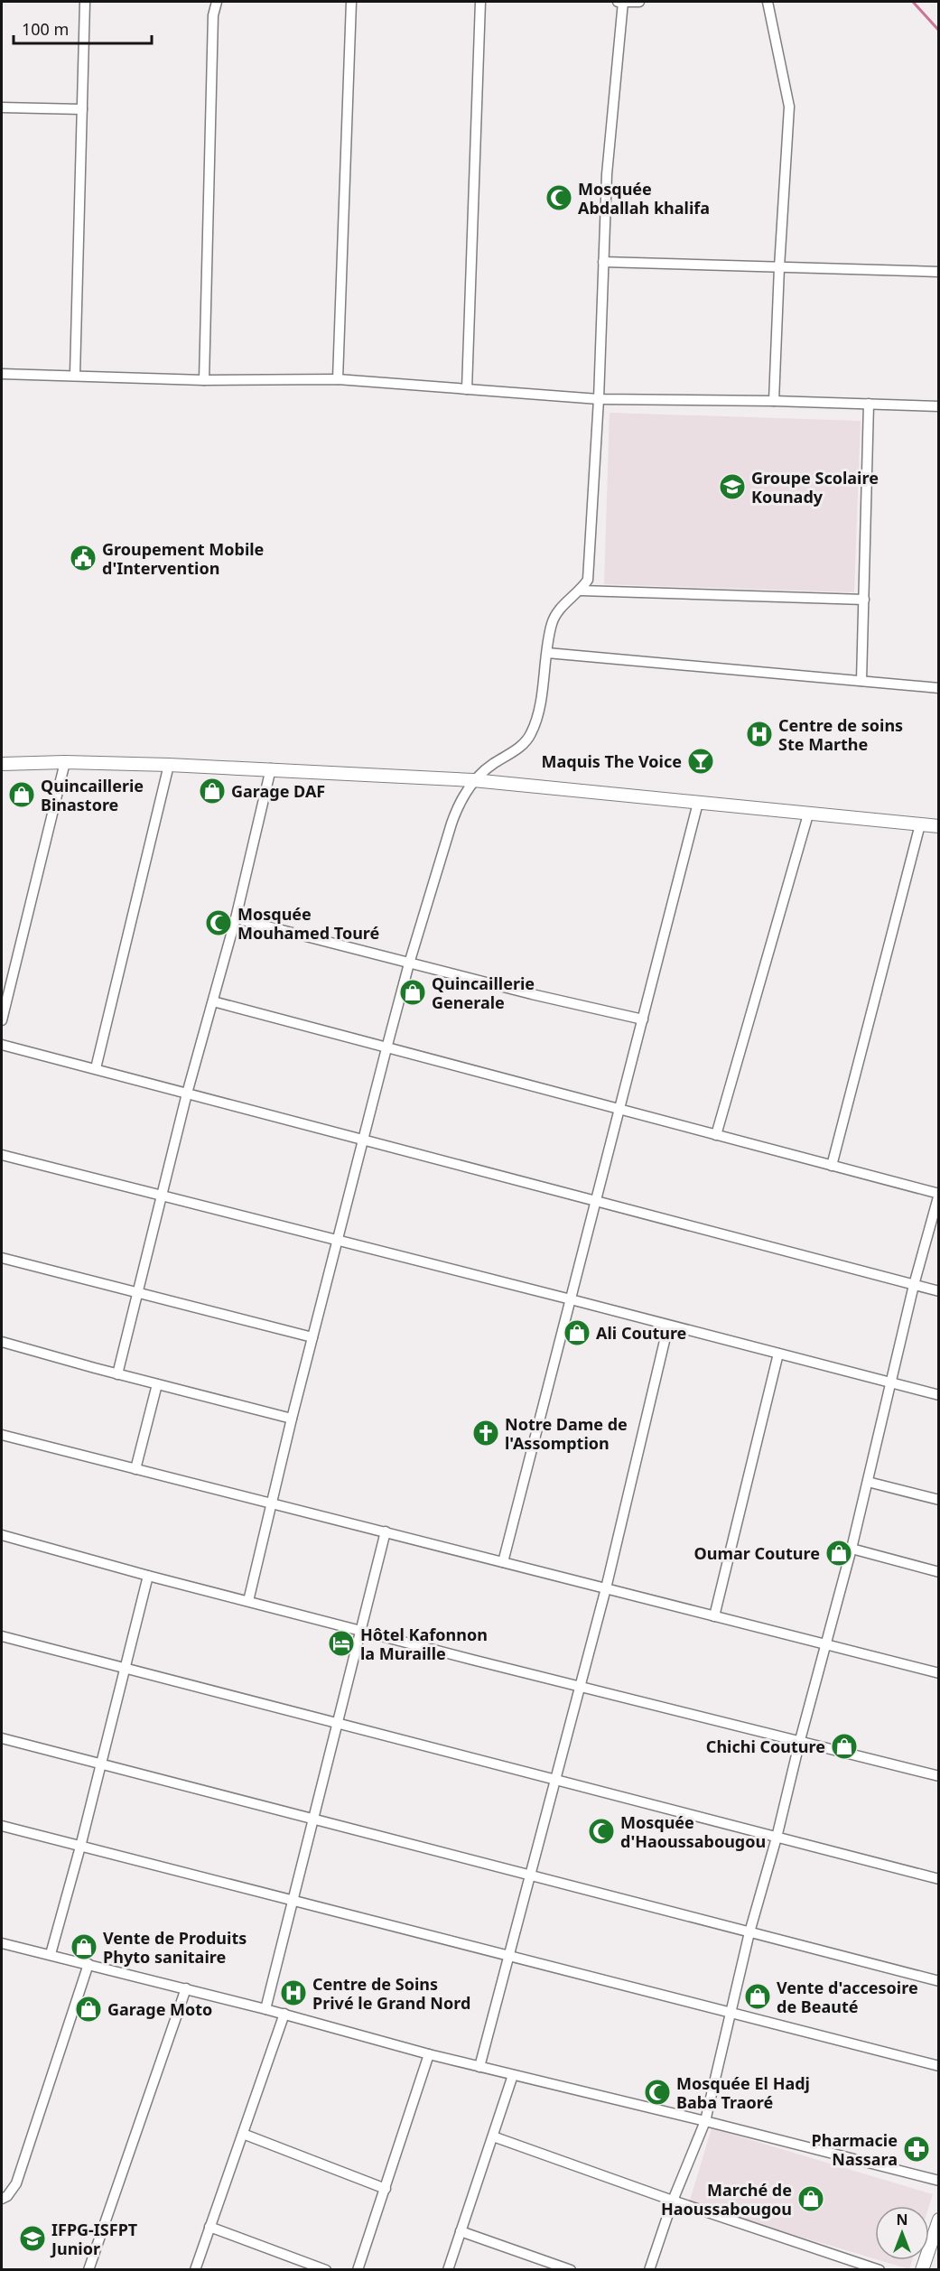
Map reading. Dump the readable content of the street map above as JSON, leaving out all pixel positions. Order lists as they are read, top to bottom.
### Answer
{
  "places": {
    "mosque": [
      "Mosquée Abdallah khalifa",
      "Mosquée Mouhamed Touré",
      "Mosquée d'Haoussabougou",
      "Mosquée El Hadj Baba Traoré"
    ],
    "school or university": ["Groupe Scolaire Kounady", "IFPG-ISFPT Junior"],
    "public building": ["Groupement Mobile d'Intervention"],
    "hospital": ["Centre de soins Ste Marthe", "Centre de Soins Privé le Grand Nord"],
    "bar": ["Maquis The Voice"],
    "shop": [
      "Garage DAF",
      "Quincaillerie Binastore",
      "Quincaillerie Generale",
      "Ali Couture",
      "Oumar Couture",
      "Chichi Couture",
      "Vente de Produits Phyto sanitaire",
      "Vente d'accesoire de Beauté",
      "Garage Moto",
      "Marché de Haoussabougou"
    ],
    "church": ["Notre Dame de l'Assomption"],
    "hotel": ["Hôtel Kafonnon la Muraille"],
    "pharmacy": ["Pharmacie Nassara"]
  },
  "scale_bar": "100 m",
  "north": "top"
}
